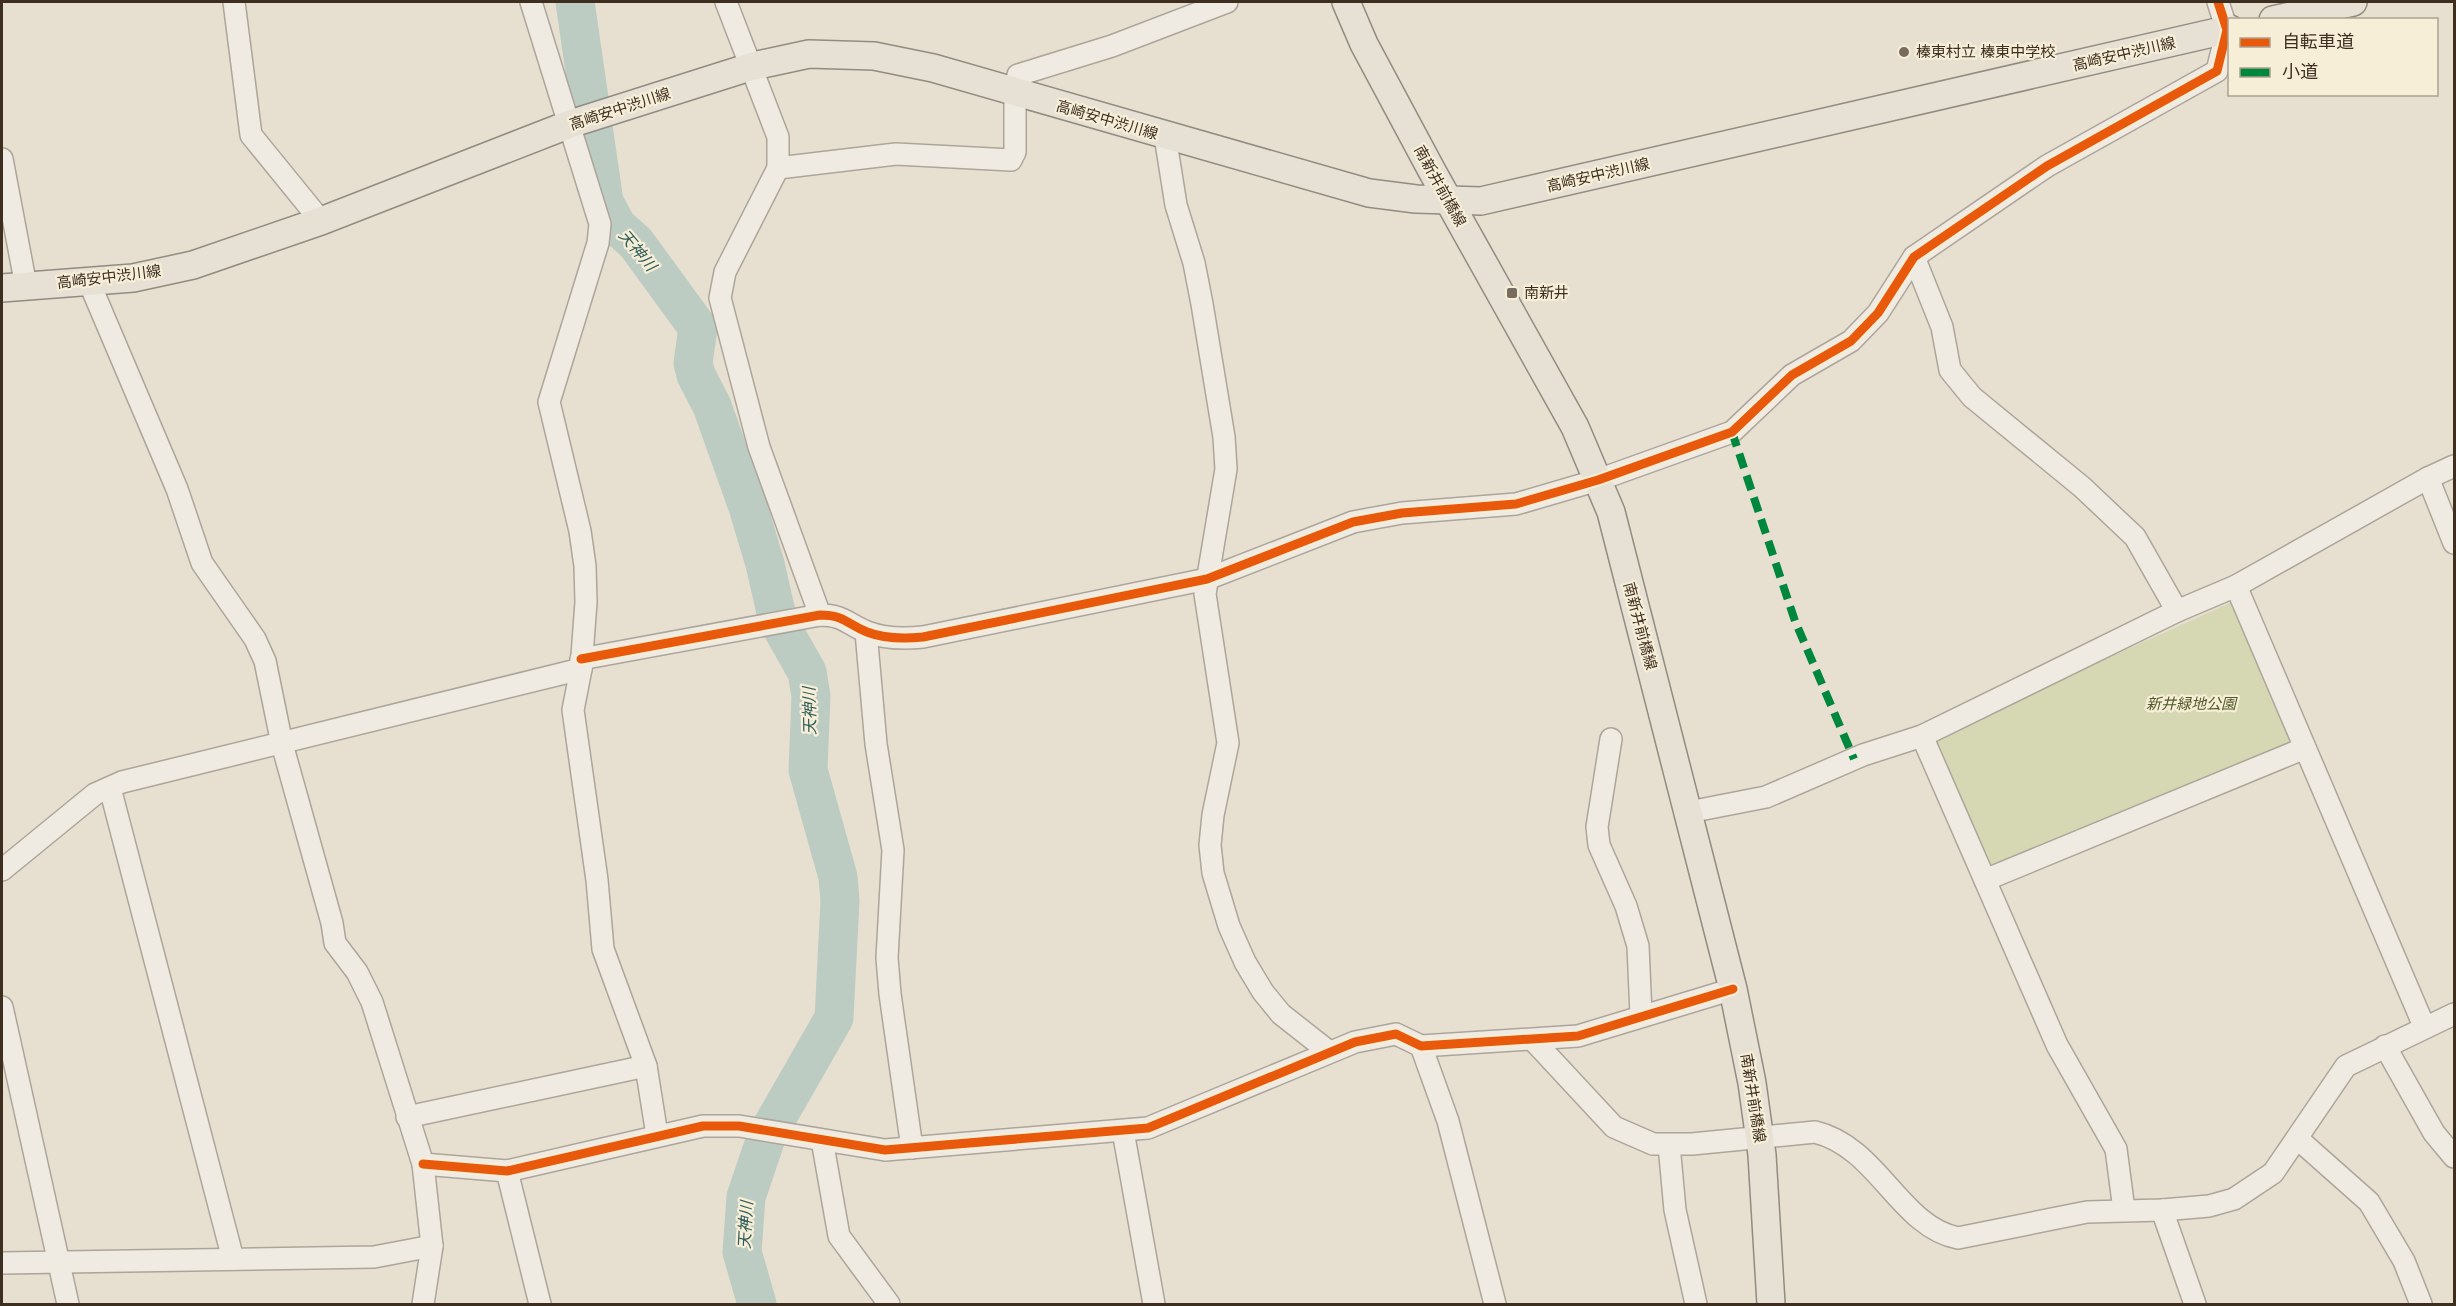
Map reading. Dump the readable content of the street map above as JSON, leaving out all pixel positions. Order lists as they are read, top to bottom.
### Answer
{
  "streets": {
    "main road": ["高崎安中渋川線", "南新井前橋線"]
  },
  "crossings": [
    ["高崎安中渋川線", "南新井前橋線"]
  ],
  "water": ["天神川"],
  "parks": ["新井緑地公園"],
  "places": {
    "other": ["榛東村立 榛東中学校"],
    "transit": ["南新井"]
  },
  "legend": ["自転車道", "小道"]
}
